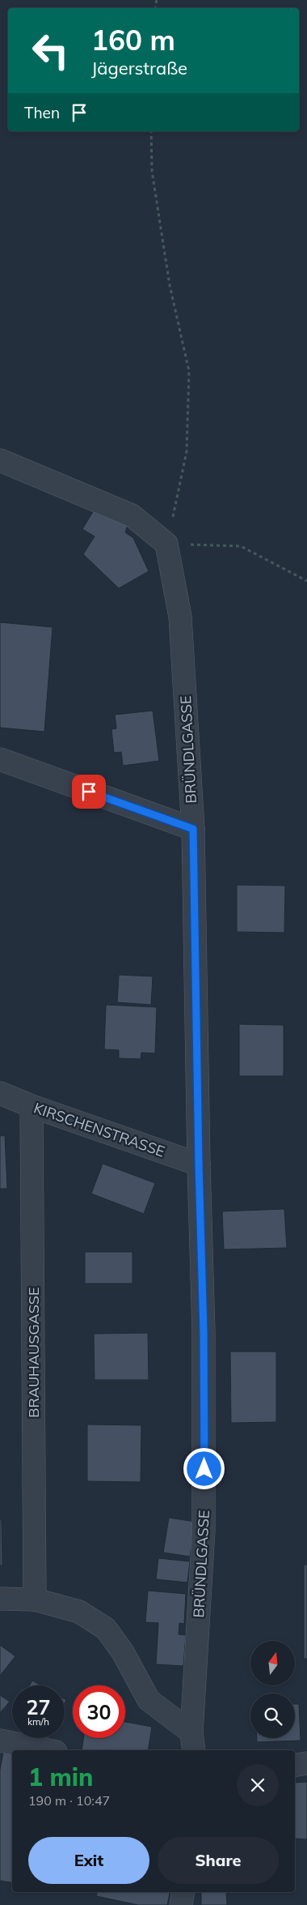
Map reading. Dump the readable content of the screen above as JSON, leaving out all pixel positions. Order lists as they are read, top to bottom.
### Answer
{
  "streets": {
    "street": ["BRÜNDLGASSE", "KIRSCHENSTRASSE", "BRAUHAUSGASSE"]
  },
  "crossings": [
    ["BRÜNDLGASSE", "KIRSCHENSTRASSE"],
    ["KIRSCHENSTRASSE", "BRAUHAUSGASSE"]
  ],
  "north": "top",
  "page": {
    "turn": ["160 m", "Jägerstraße"],
    "then": "Then",
    "speed": "27 km/h",
    "limit": "30",
    "heading": ["1 min", "190 m · 10:47"],
    "buttons": ["Exit", "Share"]
  }
}
